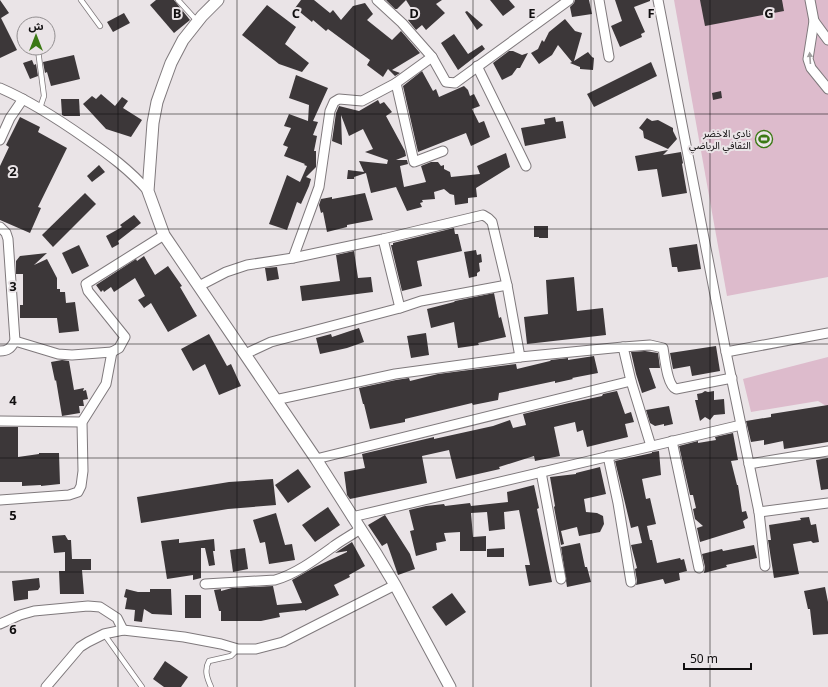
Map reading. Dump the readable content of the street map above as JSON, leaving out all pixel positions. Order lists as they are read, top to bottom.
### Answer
{
  "places": {
    "sports": ["نادي الاخضر الثقافي الرياضي"]
  },
  "scale_bar": "50 m",
  "north": "top",
  "grid": {
    "columns": [
      "B",
      "C",
      "D",
      "E",
      "F",
      "G"
    ],
    "rows": [
      "2",
      "3",
      "4",
      "5",
      "6"
    ]
  }
}
